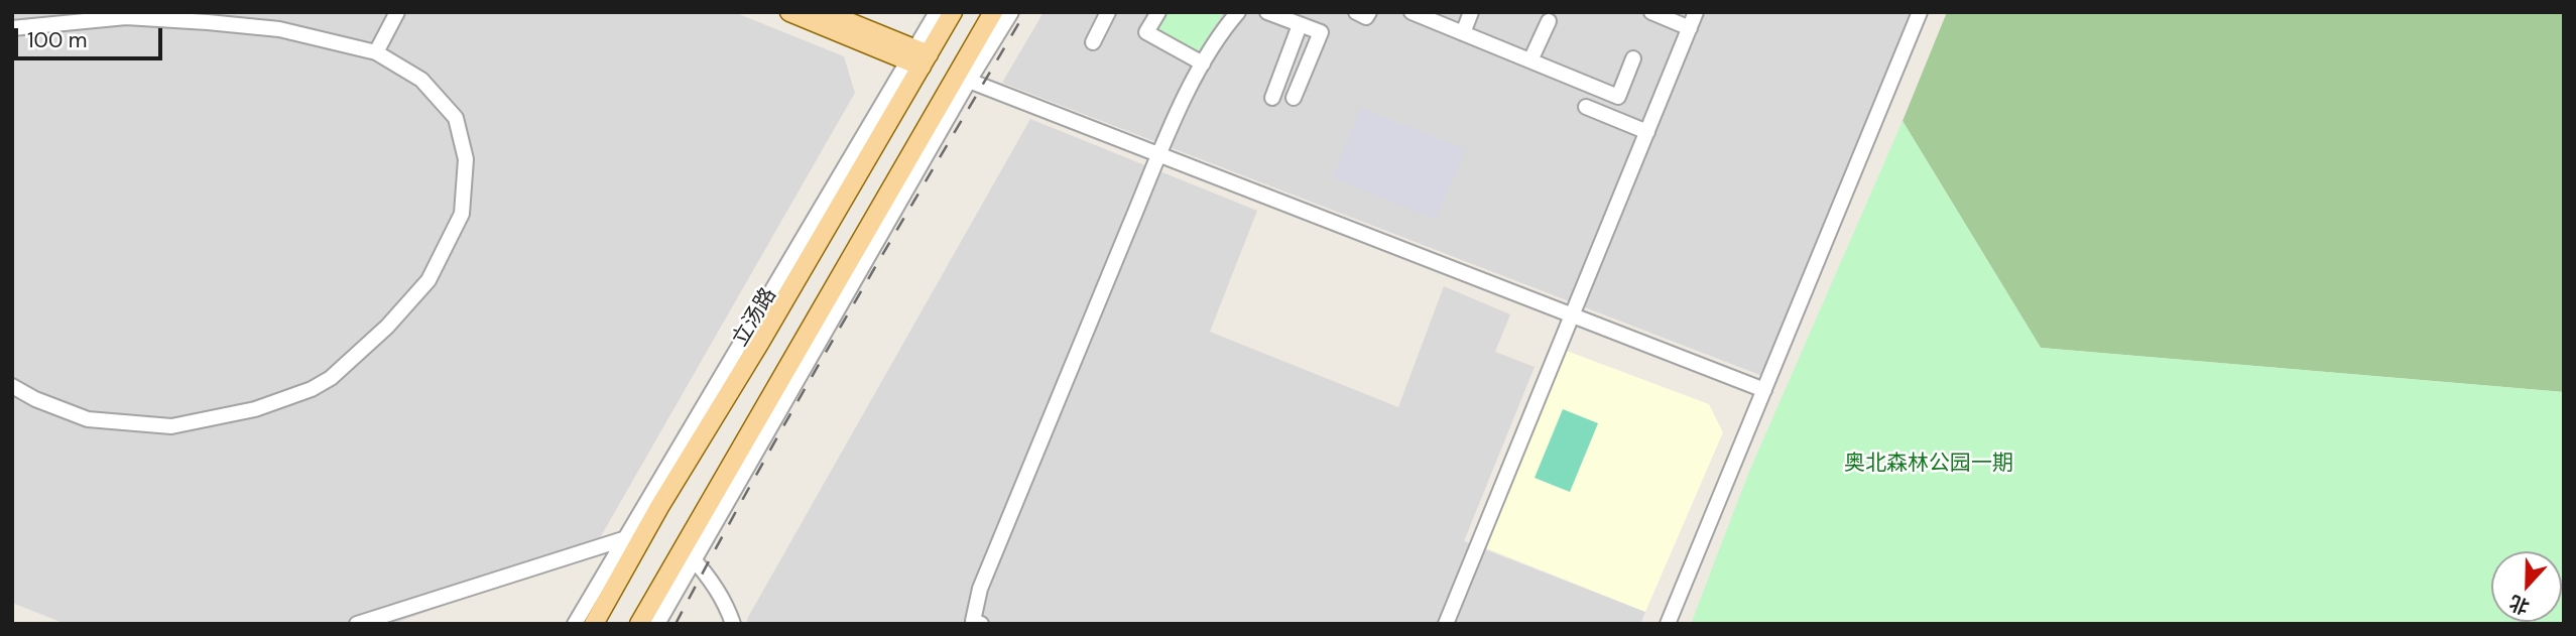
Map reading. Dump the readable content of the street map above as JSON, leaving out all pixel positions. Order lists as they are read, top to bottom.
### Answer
{
  "streets": {
    "main road": ["立汤路"]
  },
  "parks": ["奥北森林公园一期"],
  "scale_bar": "100 m",
  "north": "bottom"
}
